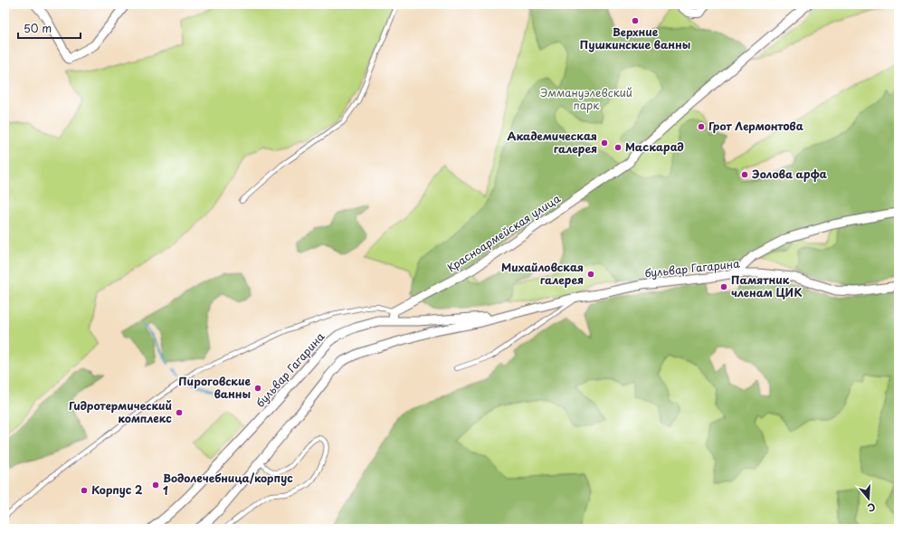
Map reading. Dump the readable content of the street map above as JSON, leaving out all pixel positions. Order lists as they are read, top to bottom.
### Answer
{
  "streets": {
    "street": ["Красноармейская улица", "бульвар Гагарина"]
  },
  "parks": ["Эммануэлевский парк"],
  "places": [
    "Верхние Пушкинские ванны",
    "Грот Лермонтова",
    "Академическая галерея",
    "Маскарад",
    "Эолова арфа",
    "Михайловская галерея",
    "Памятник членам ЦИК",
    "Пироговские ванны",
    "Гидротермический комплекс",
    "Водолечебница/корпус 1",
    "Корпус 2"
  ],
  "scale_bar": "50 m",
  "north": "bottom"
}
